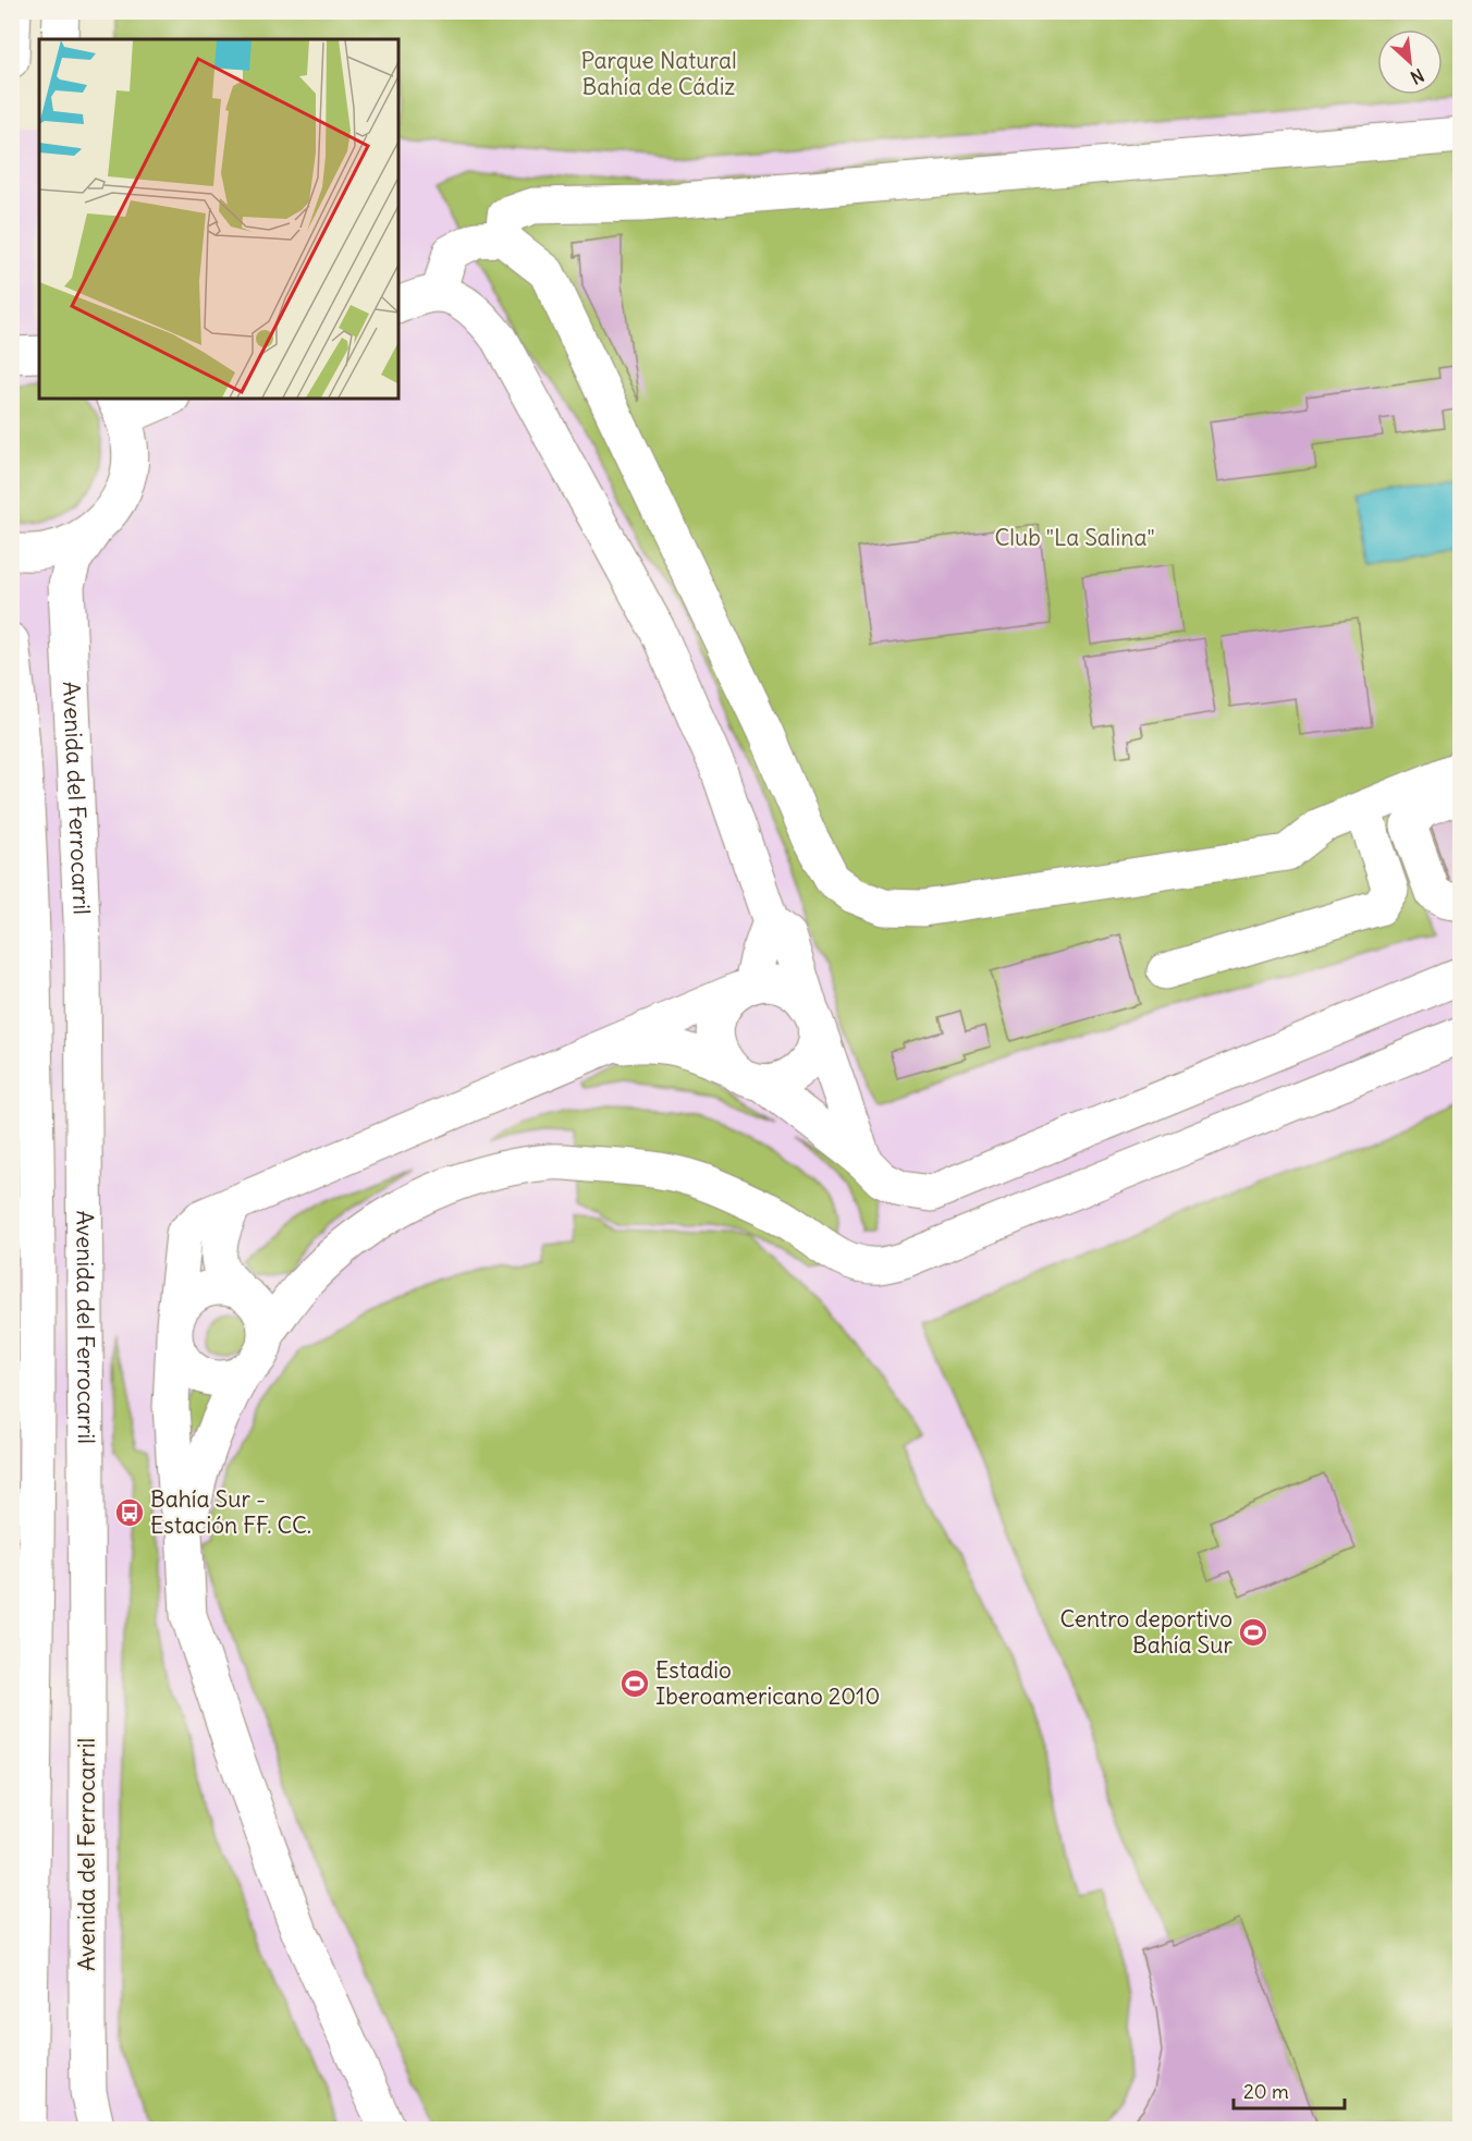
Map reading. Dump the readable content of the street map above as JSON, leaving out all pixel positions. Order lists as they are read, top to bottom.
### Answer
{
  "streets": {
    "street": ["Avenida del Ferrocarril"]
  },
  "parks": ["Parque Natural Bahía de Cádiz", "Club \"La Salina\""],
  "places": {
    "bus stop": ["Bahía Sur - Estación FF. CC."],
    "sports": ["Centro deportivo Bahía Sur", "Estadio Iberoamericano 2010"]
  },
  "scale_bar": "20 m",
  "north": "bottom right"
}
